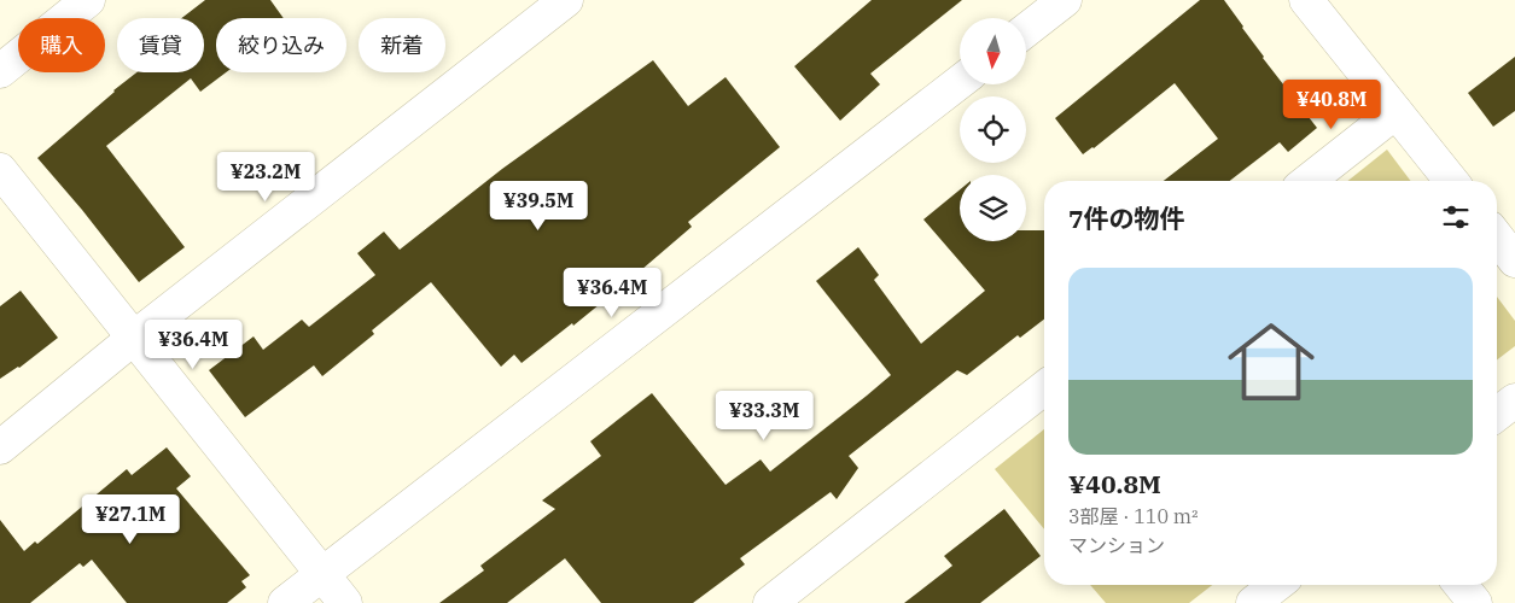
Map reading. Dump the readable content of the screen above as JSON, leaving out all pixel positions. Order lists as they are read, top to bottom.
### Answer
{
  "north": "bottom",
  "page": {
    "chip": [
      "購入",
      "賃貸",
      "絞り込み",
      "新着"
    ],
    "price": [
      "¥40.8M",
      "¥23.2M",
      "¥39.5M",
      "¥36.4M",
      "¥36.4M",
      "¥33.3M",
      "¥27.1M"
    ],
    "heading": "7件の物件",
    "list": [
      {
        "name": "¥40.8M",
        "note": "3部屋 · 110 m² · マンション"
      }
    ]
  }
}
